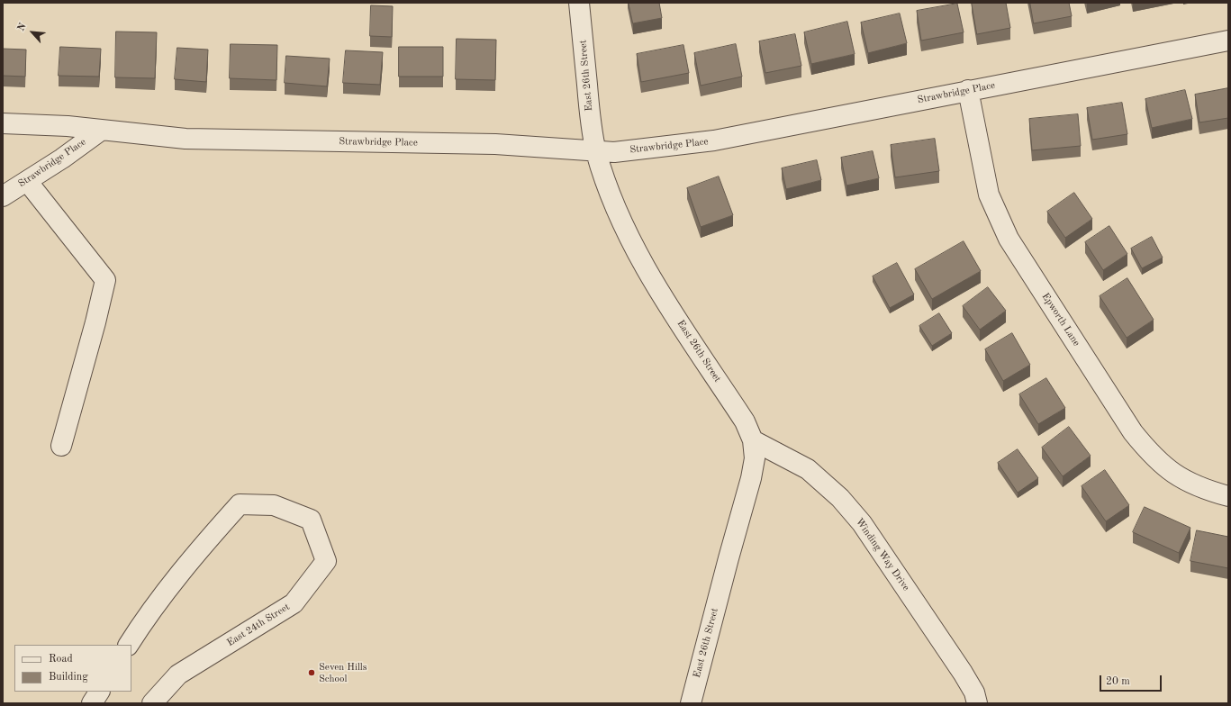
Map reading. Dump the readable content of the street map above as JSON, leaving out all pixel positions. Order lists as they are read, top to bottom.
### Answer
{
  "streets": {
    "street": [
      "East 26th Street",
      "Strawbridge Place",
      "Epworth Lane",
      "Winding Way Drive",
      "East 24th Street"
    ]
  },
  "crossings": [
    ["East 26th Street", "Strawbridge Place"],
    ["East 26th Street", "Winding Way Drive"],
    ["Strawbridge Place", "Epworth Lane"]
  ],
  "places": ["Seven Hills School"],
  "legend": ["Road", "Building"],
  "scale_bar": "20 m",
  "north": "top left"
}
